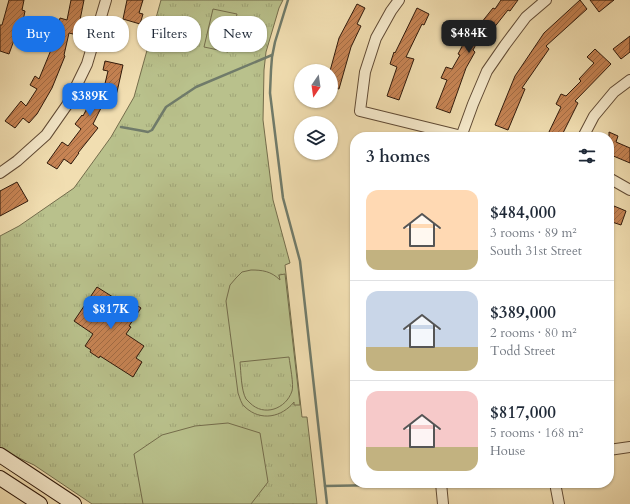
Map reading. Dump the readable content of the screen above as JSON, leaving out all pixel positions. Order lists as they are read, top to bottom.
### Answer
{
  "north": "bottom",
  "page": {
    "chip": [
      "Buy",
      "Rent",
      "Filters",
      "New"
    ],
    "price": ["$484K", "$389K", "$817K"],
    "heading": "3 homes",
    "list": [
      {
        "name": "$484,000",
        "note": "3 rooms · 89 m² · South 31st Street"
      },
      {
        "name": "$389,000",
        "note": "2 rooms · 80 m² · Todd Street"
      },
      {
        "name": "$817,000",
        "note": "5 rooms · 168 m² · House"
      }
    ]
  }
}
